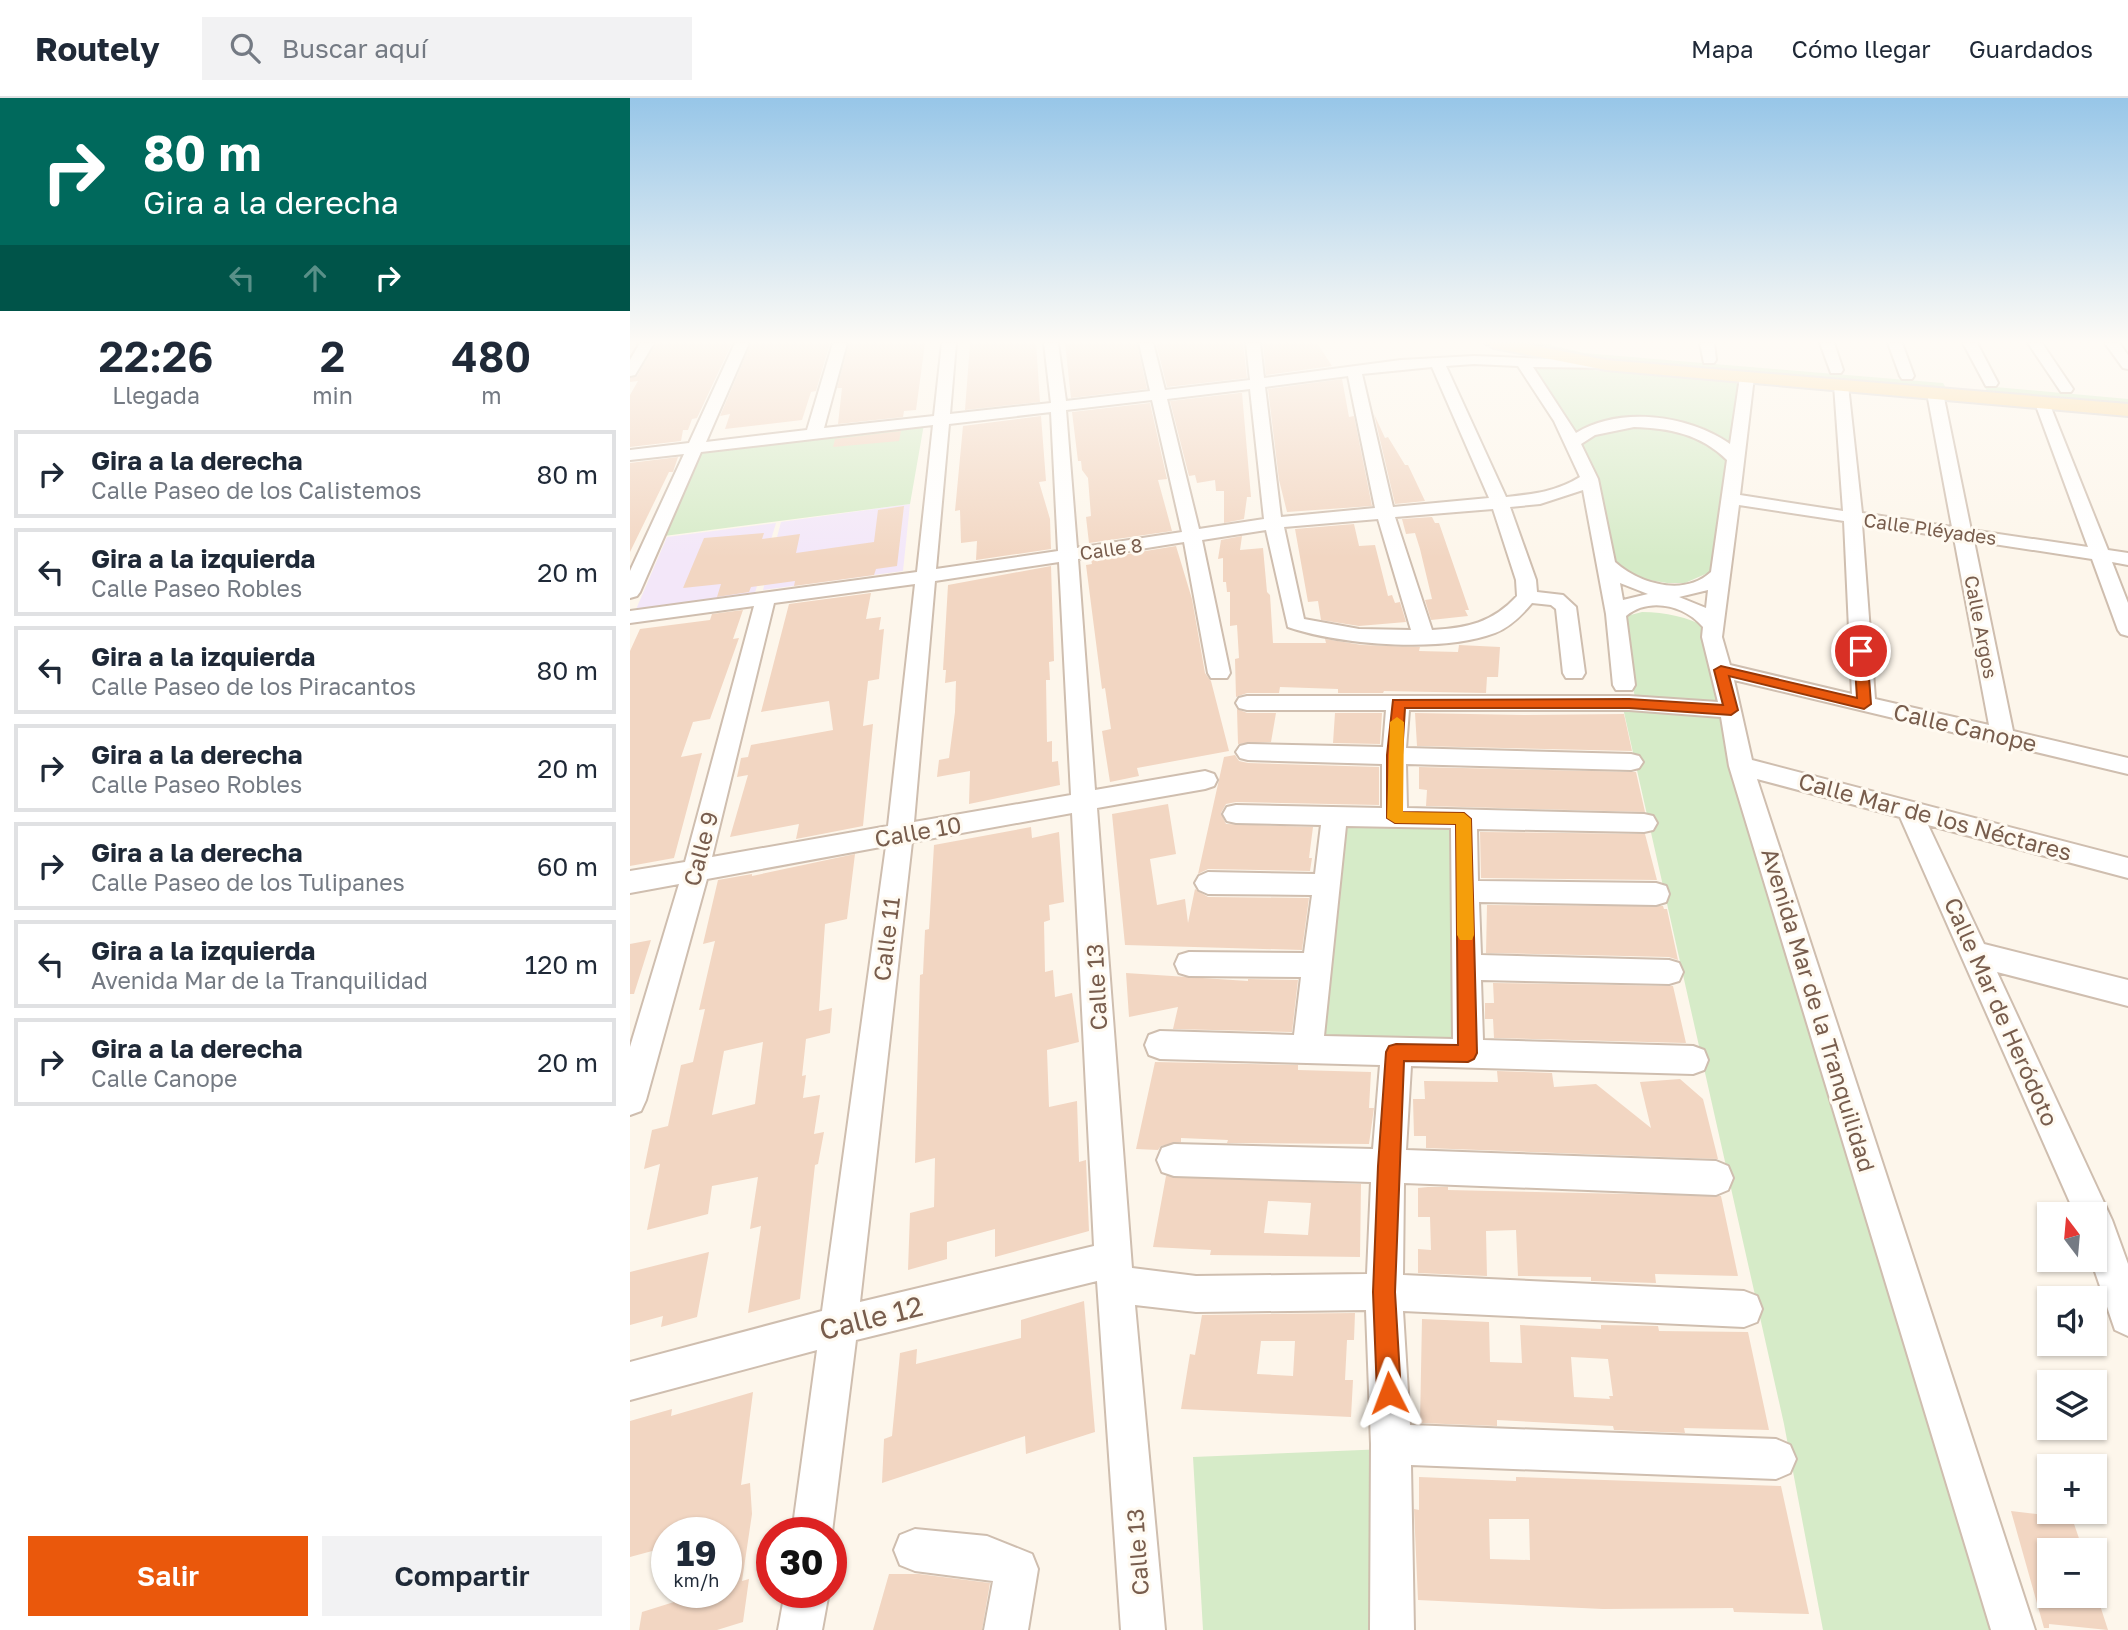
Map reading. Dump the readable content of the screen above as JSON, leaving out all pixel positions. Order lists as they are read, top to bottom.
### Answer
{
  "streets": {
    "street": [
      "Calle Pléyades",
      "Calle 8",
      "Calle Argos",
      "Calle Canope",
      "Calle Mar de los Néctares",
      "Calle 10",
      "Calle 9",
      "Calle 11",
      "Calle 13",
      "Avenida Mar de la Tranquilidad",
      "Calle Mar de Heródoto",
      "Calle 12"
    ]
  },
  "crossings": [
    ["Calle Pléyades", "Calle 8"],
    ["Calle Pléyades", "Calle Argos"],
    ["Calle Pléyades", "Avenida Mar de la Tranquilidad"],
    ["Calle 8", "Calle 9"],
    ["Calle 8", "Calle 11"],
    ["Calle 8", "Calle 13"],
    ["Calle 8", "Avenida Mar de la Tranquilidad"],
    ["Calle Argos", "Calle Canope"],
    ["Calle Canope", "Avenida Mar de la Tranquilidad"],
    ["Calle Mar de los Néctares", "Avenida Mar de la Tranquilidad"],
    ["Calle Mar de los Néctares", "Calle Mar de Heródoto"],
    ["Calle 10", "Calle 9"],
    ["Calle 10", "Calle 11"],
    ["Calle 10", "Calle 13"],
    ["Calle 11", "Calle 12"],
    ["Calle 13", "Calle 12"]
  ],
  "north": "top",
  "page": {
    "header": "Routely",
    "search": "Buscar aquí",
    "nav": ["Mapa", "Cómo llegar", "Guardados"],
    "turn": ["80 m", "Gira a la derecha"],
    "eta": [
      "22:26",
      "Llegada",
      "2",
      "min",
      "480",
      "m"
    ],
    "list": [
      {
        "name": "Gira a la derecha",
        "note": "Calle Paseo de los Calistemos",
        "value": "80 m"
      },
      {
        "name": "Gira a la izquierda",
        "note": "Calle Paseo Robles",
        "value": "20 m"
      },
      {
        "name": "Gira a la izquierda",
        "note": "Calle Paseo de los Piracantos",
        "value": "80 m"
      },
      {
        "name": "Gira a la derecha",
        "note": "Calle Paseo Robles",
        "value": "20 m"
      },
      {
        "name": "Gira a la derecha",
        "note": "Calle Paseo de los Tulipanes",
        "value": "60 m"
      },
      {
        "name": "Gira a la izquierda",
        "note": "Avenida Mar de la Tranquilidad",
        "value": "120 m"
      },
      {
        "name": "Gira a la derecha",
        "note": "Calle Canope",
        "value": "20 m"
      }
    ],
    "map_buttons": ["+", "−"],
    "speed": "19 km/h",
    "limit": "30",
    "buttons": ["Salir", "Compartir"]
  }
}
